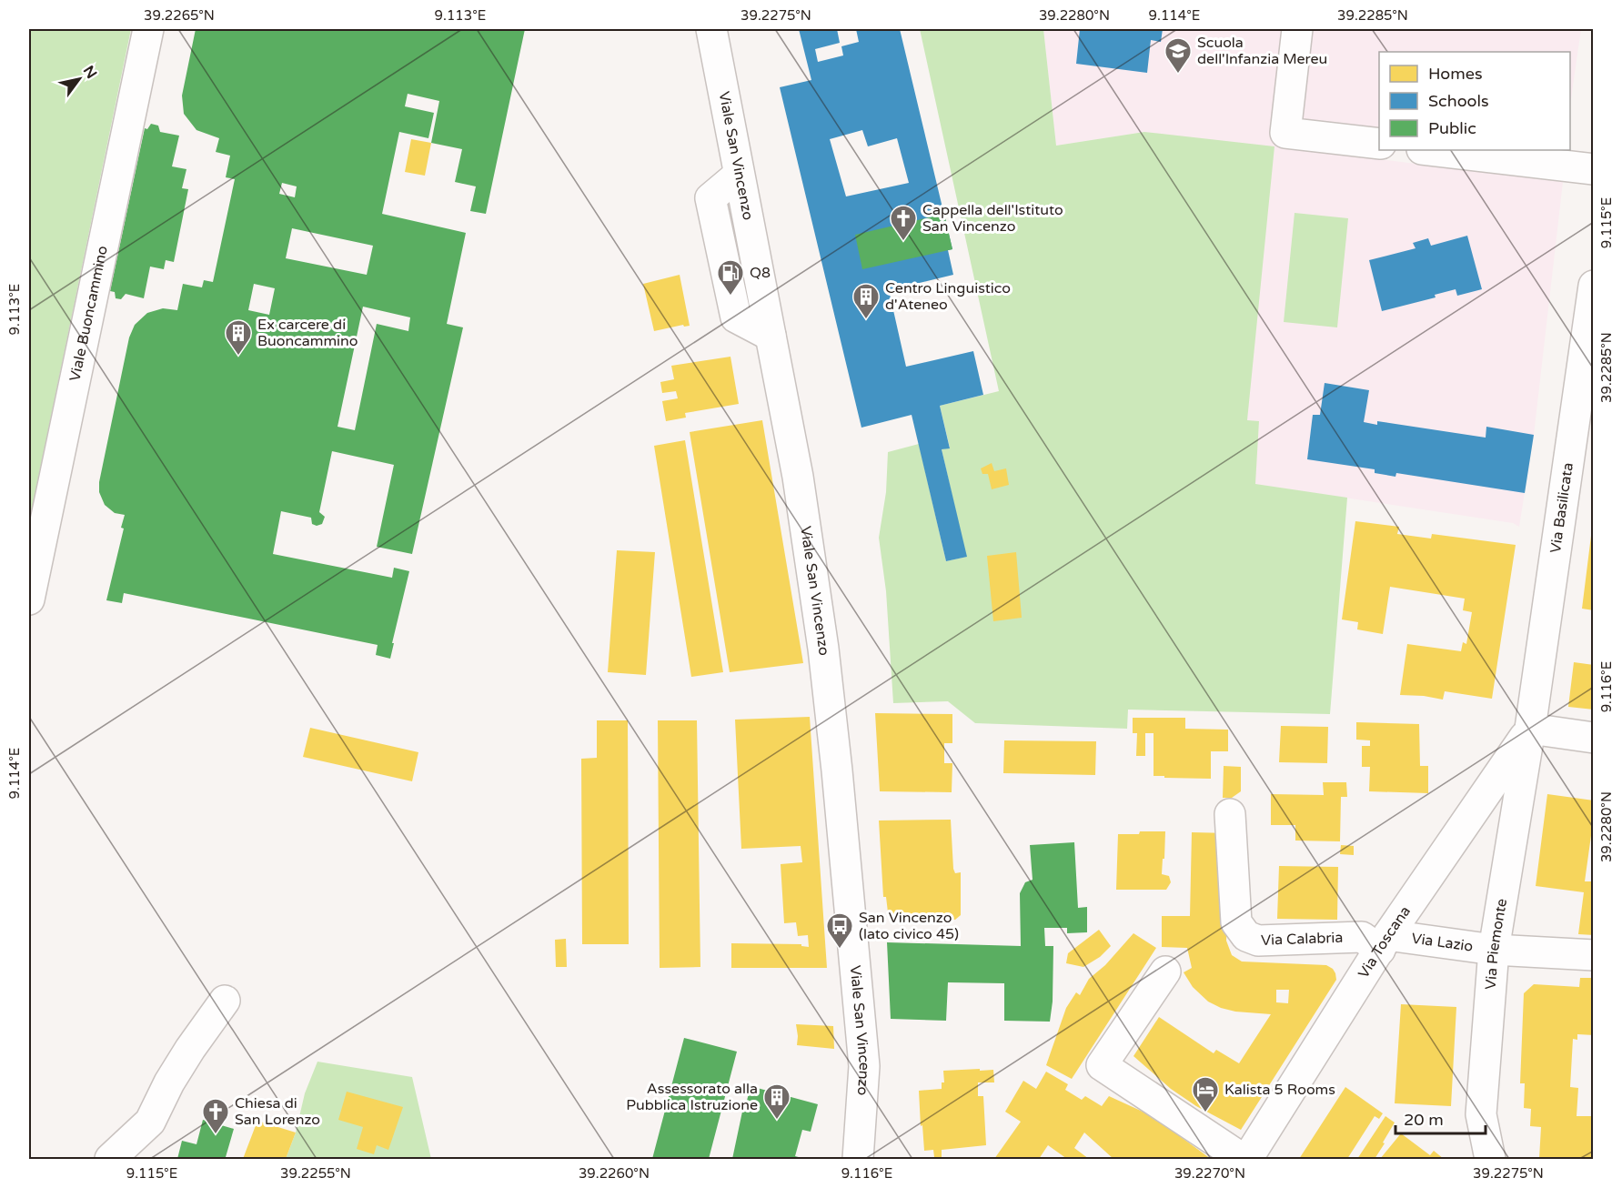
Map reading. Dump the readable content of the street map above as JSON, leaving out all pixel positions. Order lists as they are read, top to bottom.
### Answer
{
  "streets": {
    "street": [
      "Viale San Vincenzo",
      "Viale Buoncammino",
      "Via Basilicata",
      "Via Calabria",
      "Via Toscana",
      "Via Lazio",
      "Via Piemonte"
    ]
  },
  "crossings": [
    ["Via Basilicata", "Via Toscana"],
    ["Via Basilicata", "Via Piemonte"],
    ["Via Calabria", "Via Toscana"],
    ["Via Calabria", "Via Lazio"],
    ["Via Toscana", "Via Lazio"],
    ["Via Toscana", "Via Piemonte"],
    ["Via Lazio", "Via Piemonte"]
  ],
  "places": {
    "school or university": ["Scuola dell'Infanzia Mereu"],
    "church": ["Cappella dell'Istituto San Vincenzo", "Chiesa di San Lorenzo"],
    "fuel station": ["Q8"],
    "building": ["Centro Linguistico d'Ateneo", "Ex carcere di Buoncammino", "Assessorato alla Pubblica Istruzione"],
    "bus stop": ["San Vincenzo (lato civico 45)"],
    "hotel": ["Kalista 5 Rooms"]
  },
  "legend": ["Homes", "Schools", "Public"],
  "scale_bar": "20 m",
  "north": "top right",
  "coordinates": [
    "39.2265°N",
    "9.113°E",
    "39.2275°N",
    "39.2280°N",
    "9.114°E",
    "39.2285°N",
    "9.115°E",
    "9.116°E",
    "39.2255°N",
    "39.2260°N",
    "39.2270°N"
  ]
}
